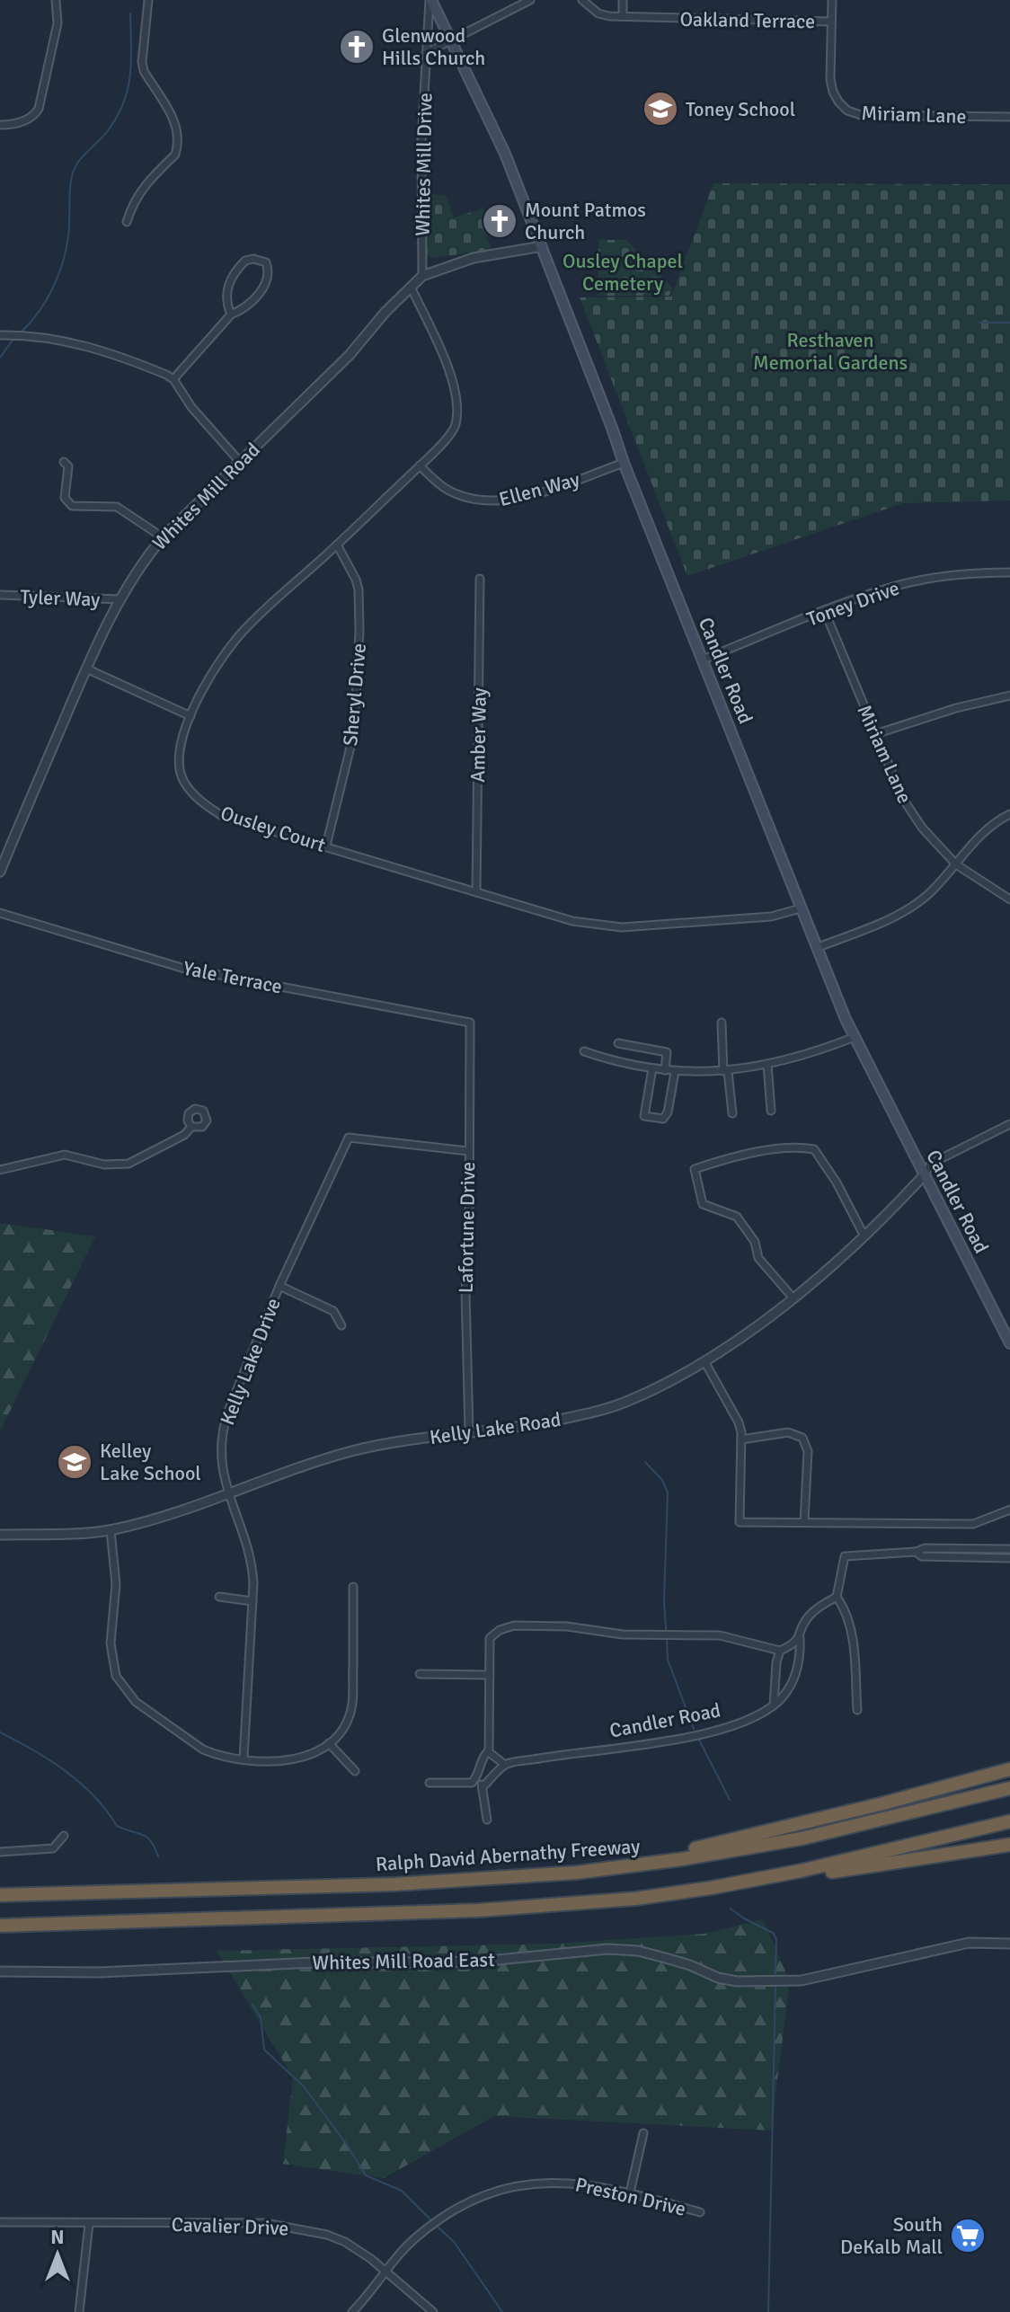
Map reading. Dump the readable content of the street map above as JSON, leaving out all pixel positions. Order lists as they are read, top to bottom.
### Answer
{
  "streets": {
    "highway": ["Ralph David Abernathy Freeway"],
    "main road": ["Candler Road"],
    "street": [
      "Oakland Terrace",
      "Miriam Lane",
      "Whites Mill Drive",
      "Ellen Way",
      "Whites Mill Road",
      "Tyler Way",
      "Toney Drive",
      "Sheryl Drive",
      "Amber Way",
      "Ousley Court",
      "Yale Terrace",
      "Lafortune Drive",
      "Kelly Lake Drive",
      "Kelly Lake Road",
      "Whites Mill Road East",
      "Preston Drive",
      "Cavalier Drive"
    ]
  },
  "crossings": [
    ["Oakland Terrace", "Miriam Lane"],
    ["Miriam Lane", "Toney Drive"],
    ["Whites Mill Drive", "Whites Mill Road"],
    ["Whites Mill Drive", "Candler Road"],
    ["Ellen Way", "Candler Road"],
    ["Ellen Way", "Ousley Court"],
    ["Whites Mill Road", "Tyler Way"],
    ["Whites Mill Road", "Candler Road"],
    ["Whites Mill Road", "Ousley Court"],
    ["Toney Drive", "Candler Road"],
    ["Candler Road", "Ousley Court"],
    ["Candler Road", "Kelly Lake Road"],
    ["Sheryl Drive", "Ousley Court"],
    ["Amber Way", "Ousley Court"],
    ["Yale Terrace", "Lafortune Drive"],
    ["Lafortune Drive", "Kelly Lake Drive"],
    ["Lafortune Drive", "Kelly Lake Road"],
    ["Kelly Lake Drive", "Kelly Lake Road"],
    ["Preston Drive", "Cavalier Drive"]
  ],
  "parks": ["Ousley Chapel Cemetery", "Resthaven Memorial Gardens"],
  "places": {
    "church": ["Glenwood Hills Church", "Mount Patmos Church"],
    "school or university": ["Toney School", "Kelley Lake School"],
    "supermarket": ["South DeKalb Mall"]
  },
  "north": "top"
}
